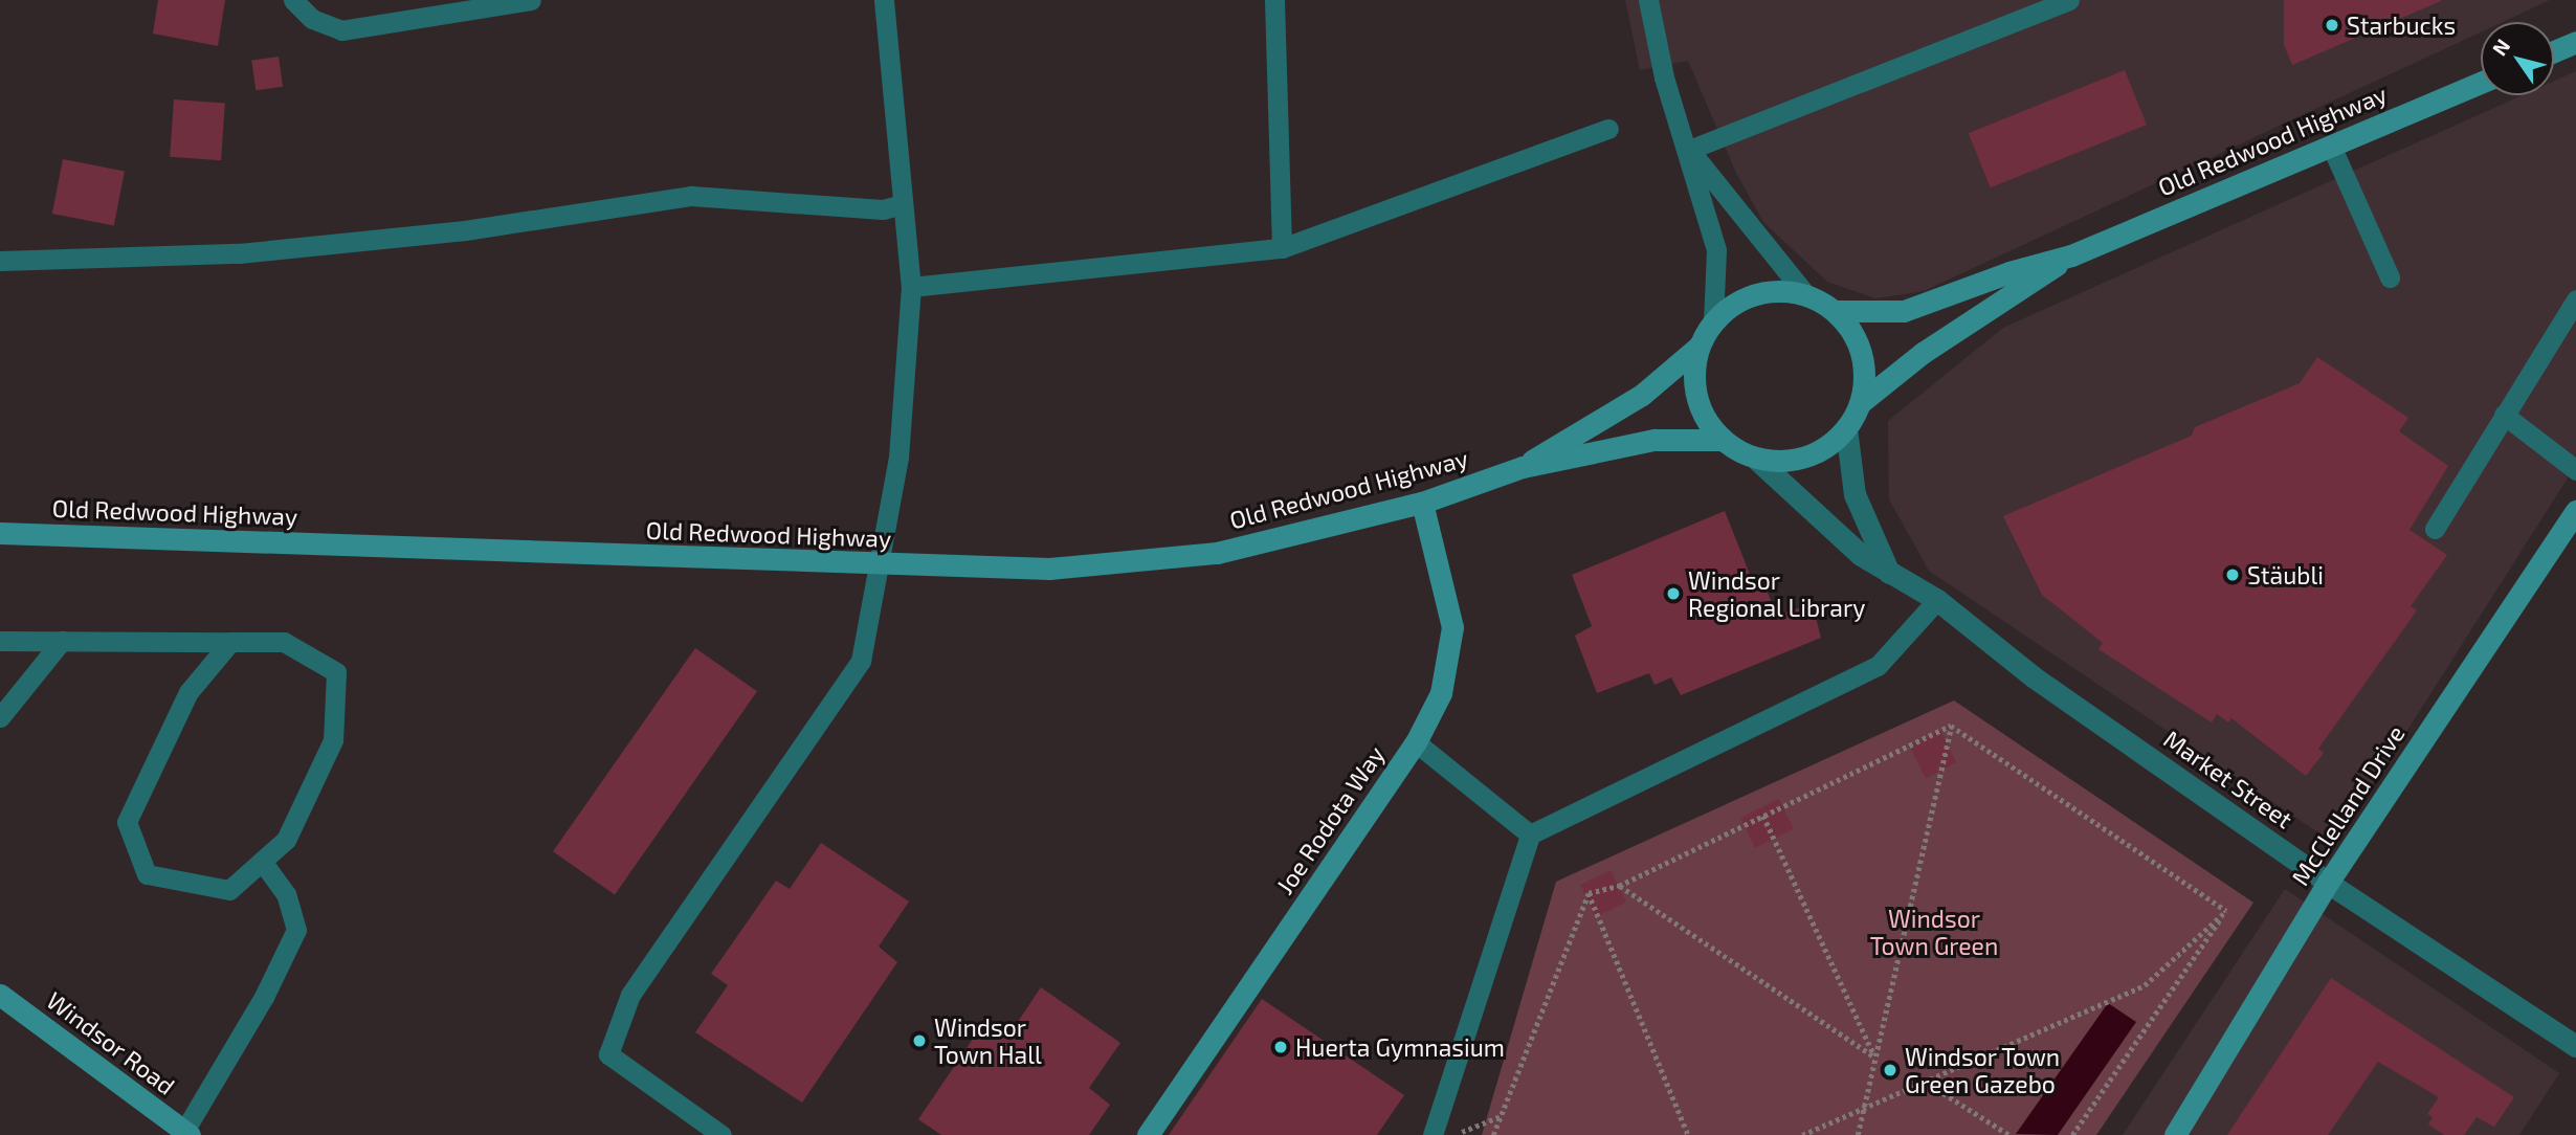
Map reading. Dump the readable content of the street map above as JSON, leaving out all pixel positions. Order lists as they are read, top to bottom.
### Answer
{
  "streets": {
    "main road": [
      "Old Redwood Highway",
      "McClelland Drive",
      "Joe Rodota Way",
      "Windsor Road"
    ],
    "street": ["Market Street"]
  },
  "crossings": [
    ["Old Redwood Highway", "Market Street"],
    ["Old Redwood Highway", "Joe Rodota Way"],
    ["Market Street", "McClelland Drive"]
  ],
  "parks": ["Windsor Town Green"],
  "places": [
    "Starbucks",
    "Stäubli",
    "Windsor Regional Library",
    "Windsor Town Hall",
    "Huerta Gymnasium",
    "Windsor Town Green Gazebo"
  ],
  "north": "top left"
}
